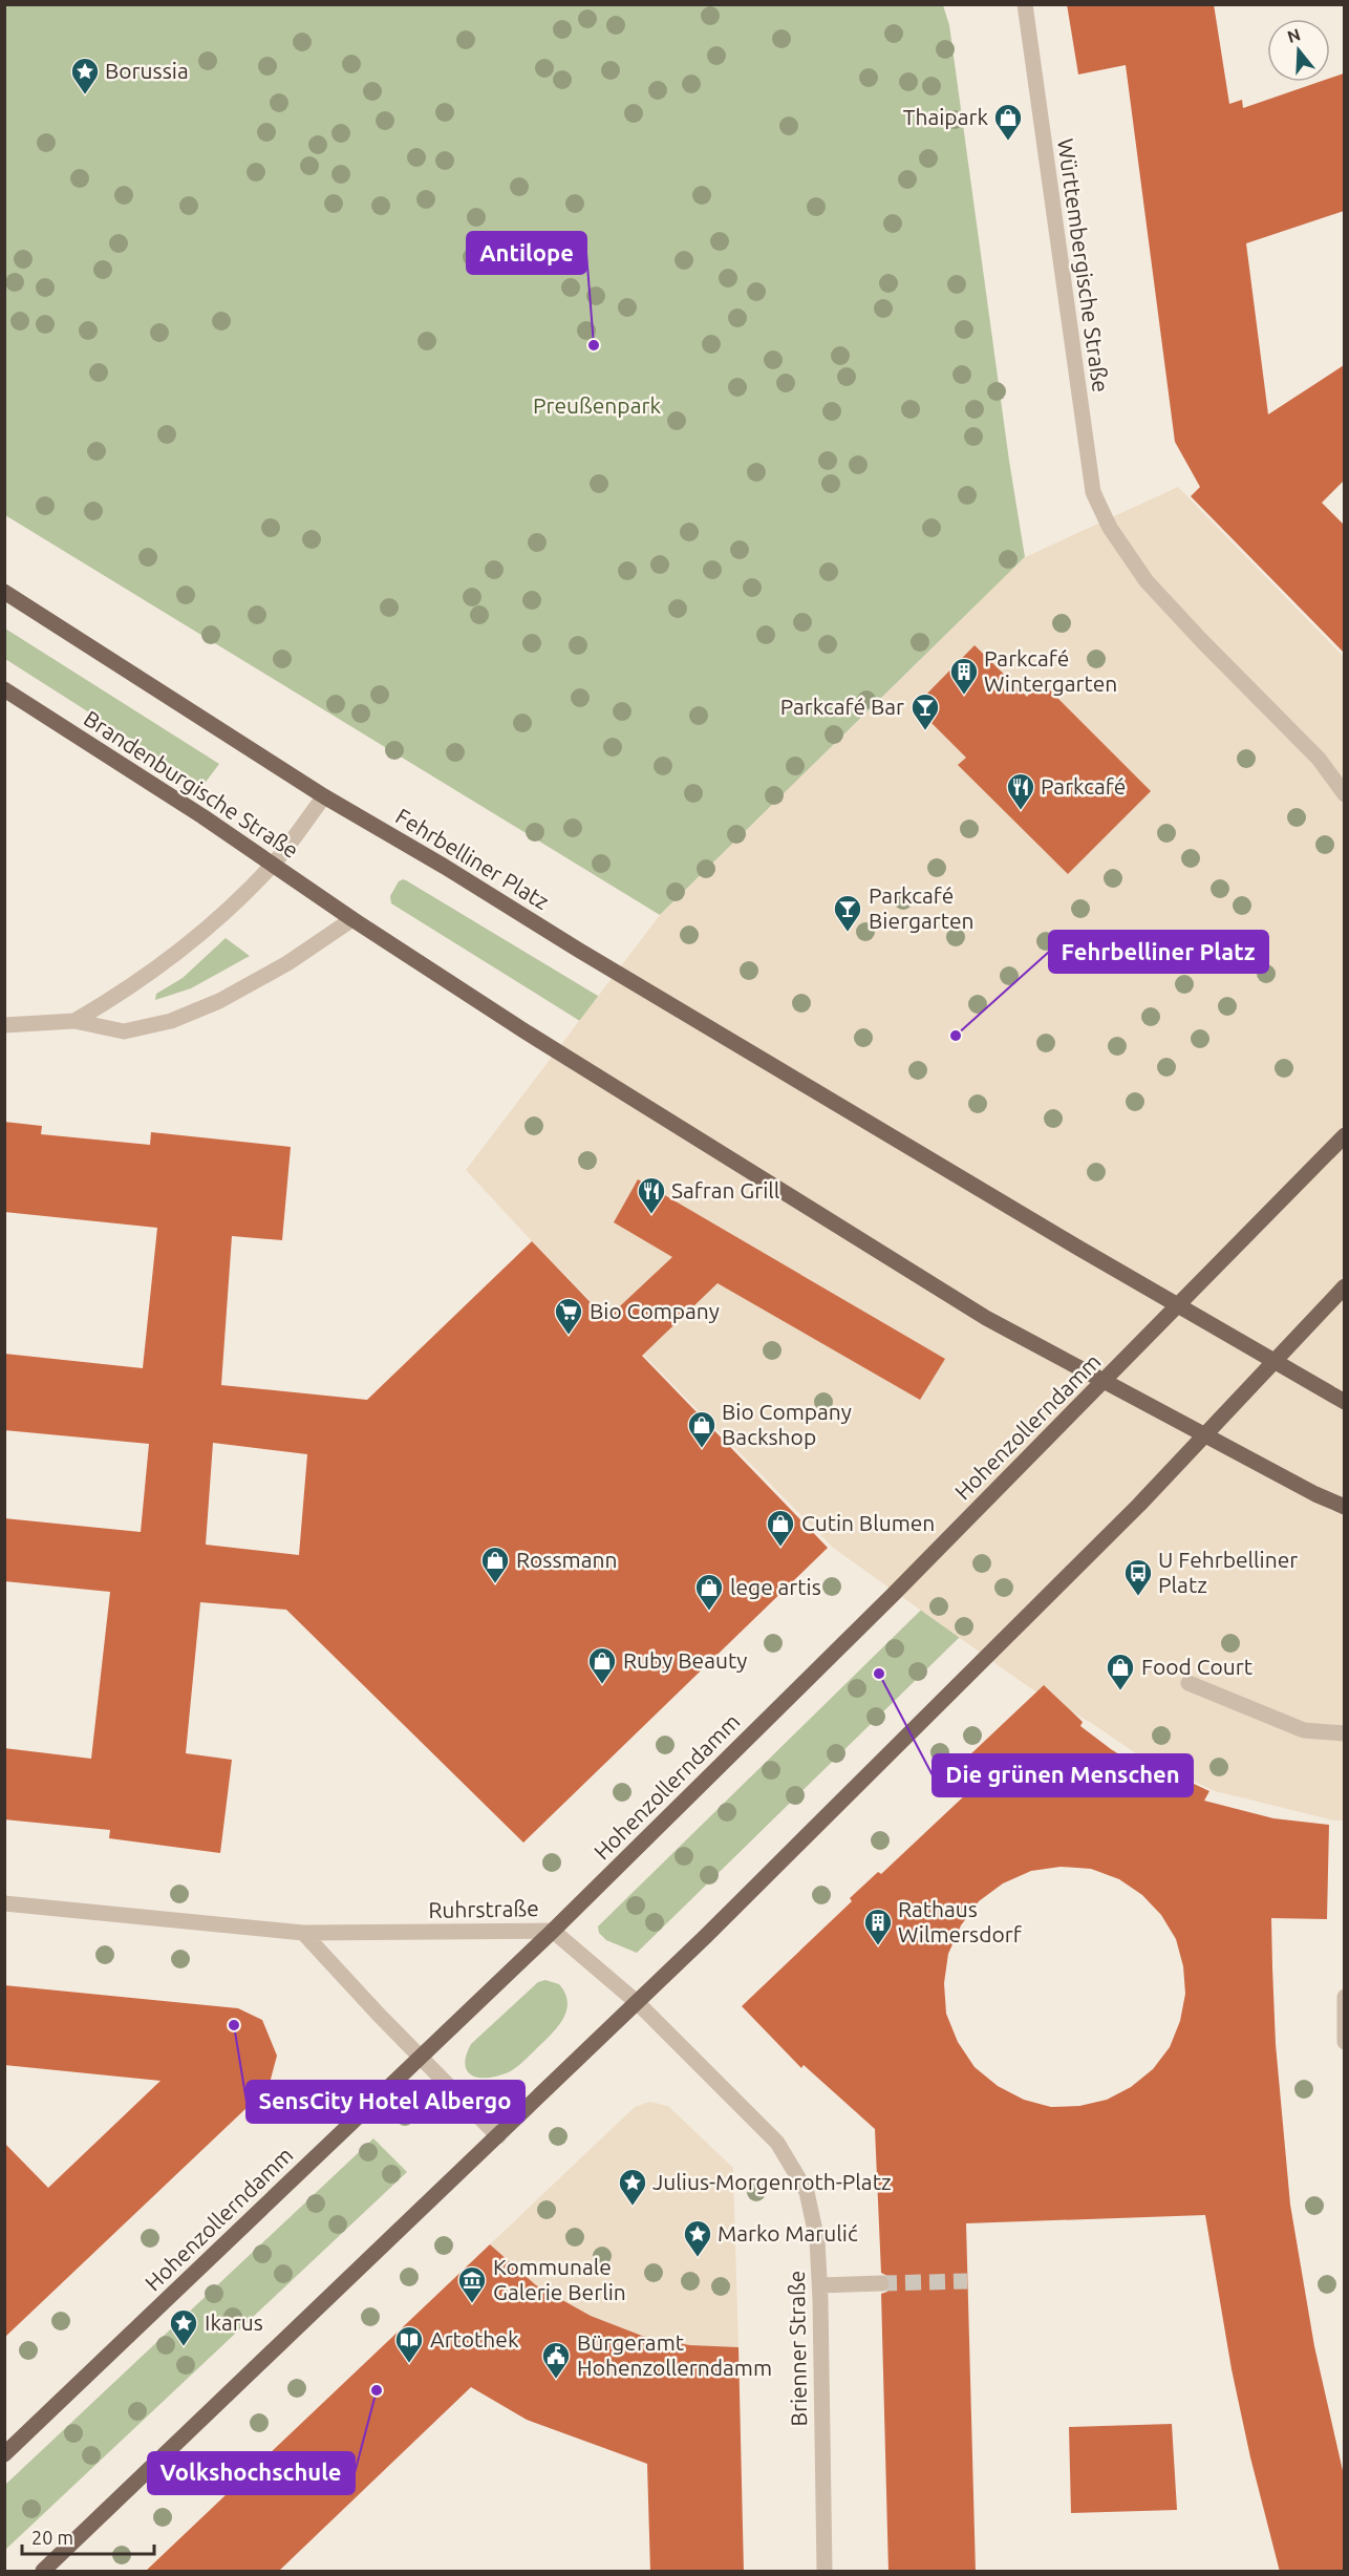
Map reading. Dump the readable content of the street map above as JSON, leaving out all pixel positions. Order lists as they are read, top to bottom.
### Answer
{
  "streets": {
    "main road": ["Brandenburgische Straße", "Fehrbelliner Platz", "Hohenzollerndamm"],
    "street": ["Württembergische Straße", "Ruhrstraße", "Brienner Straße"]
  },
  "crossings": [
    ["Fehrbelliner Platz", "Hohenzollerndamm"],
    ["Hohenzollerndamm", "Ruhrstraße"],
    ["Ruhrstraße", "Brienner Straße"]
  ],
  "parks": ["Preußenpark"],
  "places": {
    "place": [
      "Borussia",
      "Julius-Morgenroth-Platz",
      "Marko Marulić",
      "Ikarus"
    ],
    "shop": [
      "Thaipark",
      "Bio Company Backshop",
      "Cutin Blumen",
      "Rossmann",
      "lege artis",
      "Ruby Beauty",
      "Food Court"
    ],
    "other": [
      "Antilope",
      "Fehrbelliner Platz",
      "Die grünen Menschen",
      "SensCity Hotel Albergo",
      "Volkshochschule"
    ],
    "building": ["Parkcafé Wintergarten", "Rathaus Wilmersdorf"],
    "bar": ["Parkcafé Bar", "Parkcafé Biergarten"],
    "restaurant": ["Parkcafé", "Safran Grill"],
    "supermarket": ["Bio Company"],
    "bus stop": ["U Fehrbelliner Platz"],
    "museum": ["Kommunale Galerie Berlin"],
    "library": ["Artothek"],
    "public building": ["Bürgeramt Hohenzollerndamm"]
  },
  "scale_bar": "20 m",
  "north": "top"
}
